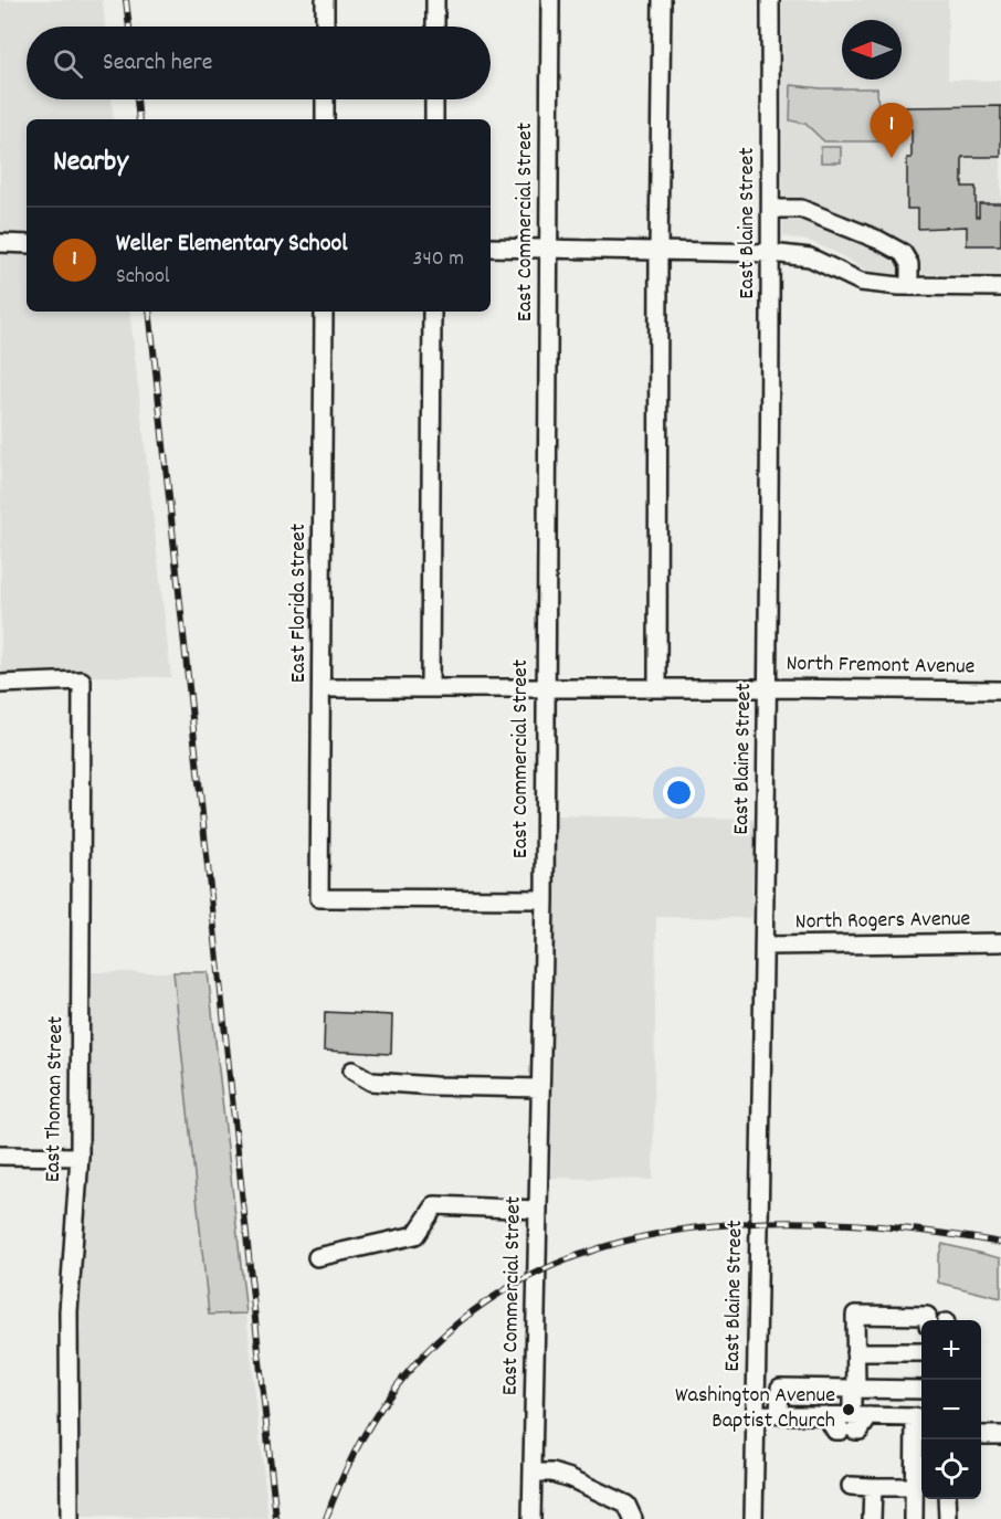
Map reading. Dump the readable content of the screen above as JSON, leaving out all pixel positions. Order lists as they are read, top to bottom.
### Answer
{
  "streets": {
    "street": [
      "East Commercial Street",
      "East Blaine Street",
      "East Florida Street",
      "North Fremont Avenue",
      "North Rogers Avenue",
      "East Thoman Street"
    ]
  },
  "crossings": [
    ["East Commercial Street", "East Florida Street"],
    ["East Commercial Street", "North Fremont Avenue"],
    ["East Blaine Street", "North Fremont Avenue"],
    ["East Blaine Street", "North Rogers Avenue"],
    ["East Florida Street", "North Fremont Avenue"]
  ],
  "places": ["Washington Avenue Baptist Church"],
  "north": "left",
  "page": {
    "search": "Search here",
    "pins": "1",
    "heading": "Nearby",
    "list": [
      {
        "mark": "1",
        "name": "Weller Elementary School",
        "note": "School",
        "value": "340 m"
      }
    ],
    "map_buttons": ["+", "−"]
  }
}
